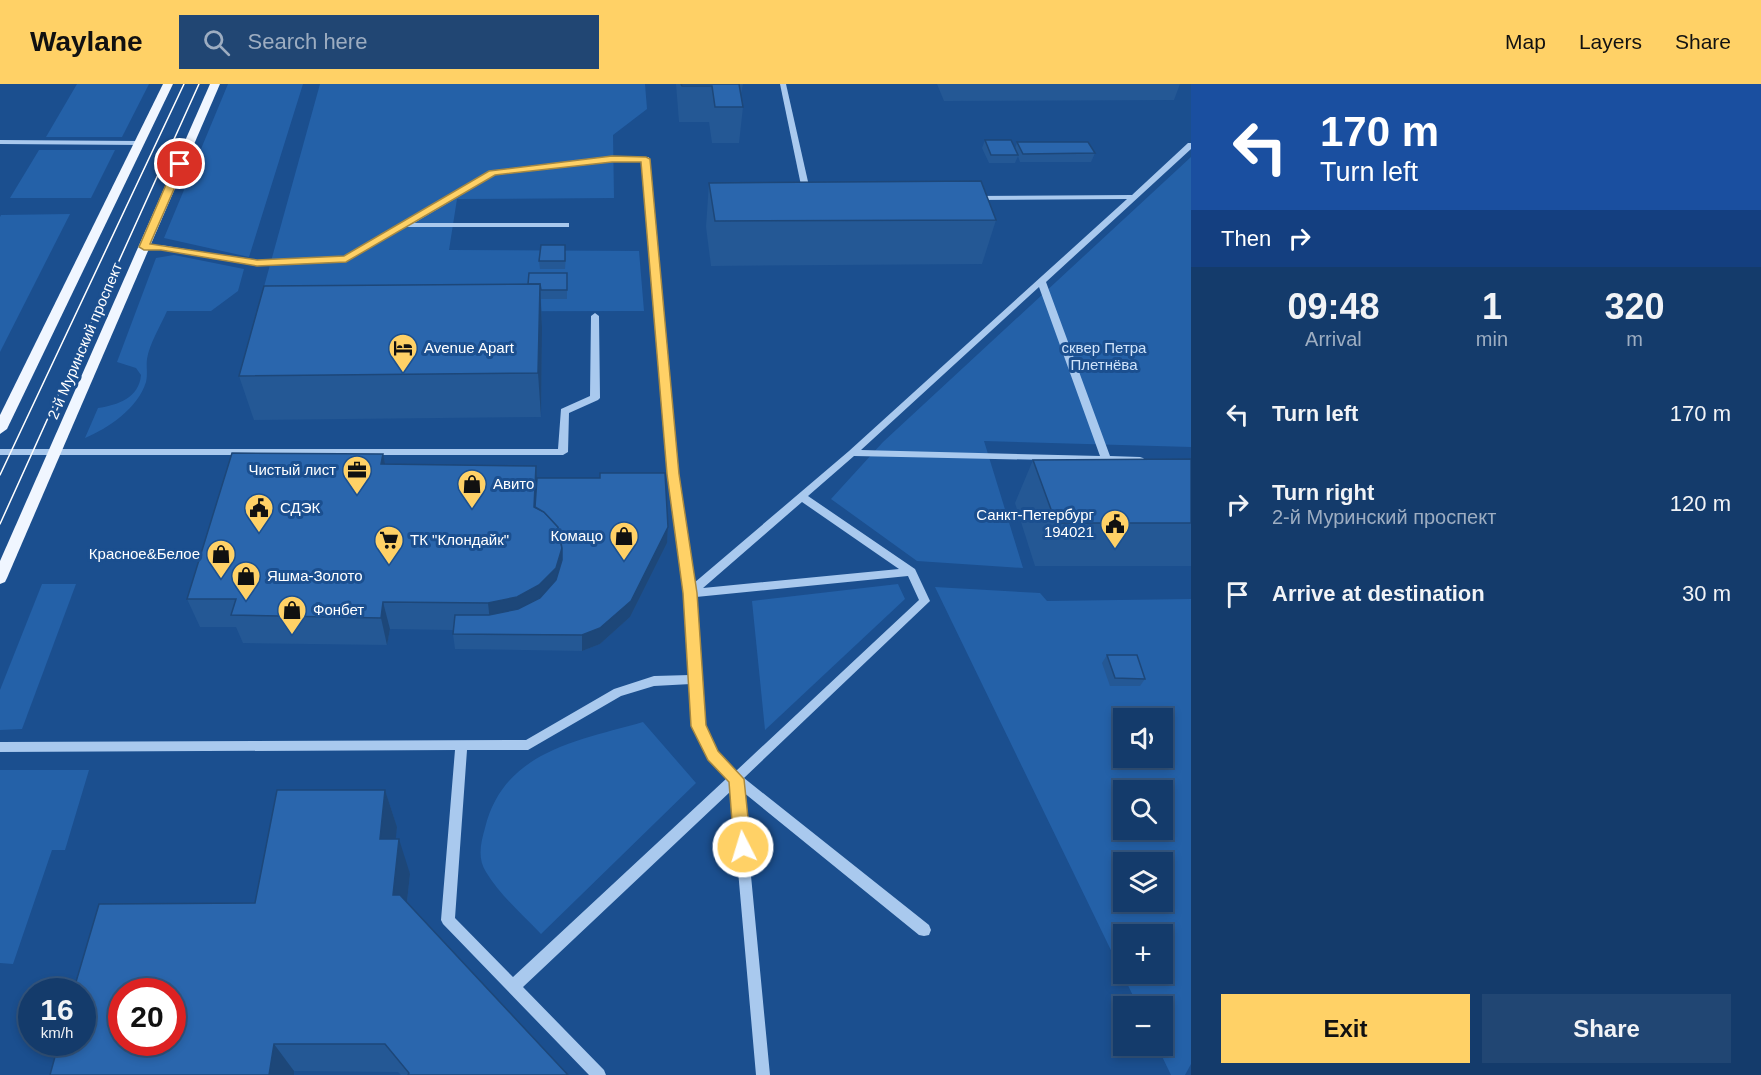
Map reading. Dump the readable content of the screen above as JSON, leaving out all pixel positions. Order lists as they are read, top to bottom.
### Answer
{
  "streets": {
    "main road": ["2-й Муринский проспект"]
  },
  "parks": ["сквер Петра Плетнёва"],
  "places": {
    "hotel": ["Avenue Apart"],
    "office": ["Чистый лист"],
    "shop": [
      "Авито",
      "Комацо",
      "Красное&Белое",
      "Яшма-Золото",
      "Фонбет"
    ],
    "public building": ["СДЭК", "Санкт-Петербург 194021"],
    "supermarket": ["ТК \"Клондайк\""]
  },
  "page": {
    "header": "Waylane",
    "search": "Search here",
    "nav": ["Map", "Layers", "Share"],
    "turn": ["170 m", "Turn left"],
    "then": "Then",
    "eta": [
      "09:48",
      "Arrival",
      "1",
      "min",
      "320",
      "m"
    ],
    "list": [
      {
        "name": "Turn left",
        "value": "170 m"
      },
      {
        "name": "Turn right",
        "note": "2-й Муринский проспект",
        "value": "120 m"
      },
      {
        "name": "Arrive at destination",
        "value": "30 m"
      }
    ],
    "map_buttons": ["+", "−"],
    "speed": "16 km/h",
    "limit": "20",
    "buttons": ["Exit", "Share"]
  }
}
